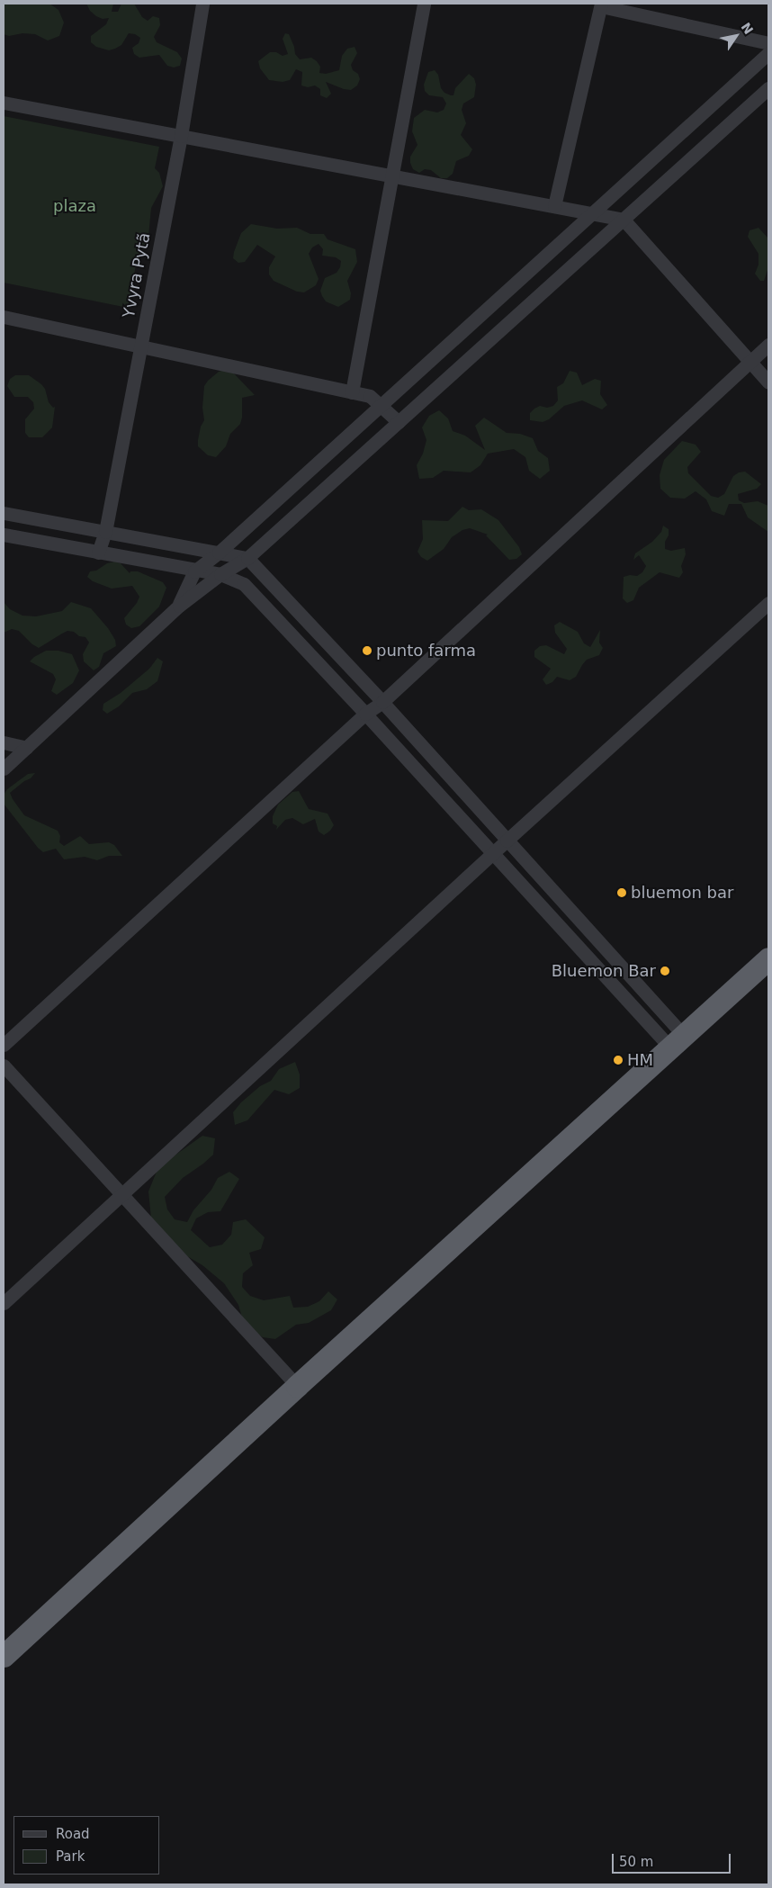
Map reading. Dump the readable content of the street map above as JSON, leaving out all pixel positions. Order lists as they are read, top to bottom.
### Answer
{
  "streets": {
    "street": ["Yvyra Pytã"]
  },
  "parks": ["plaza"],
  "places": [
    "punto farma",
    "bluemon bar",
    "Bluemon Bar",
    "HM"
  ],
  "legend": ["Road", "Park"],
  "scale_bar": "50 m",
  "north": "top right"
}
